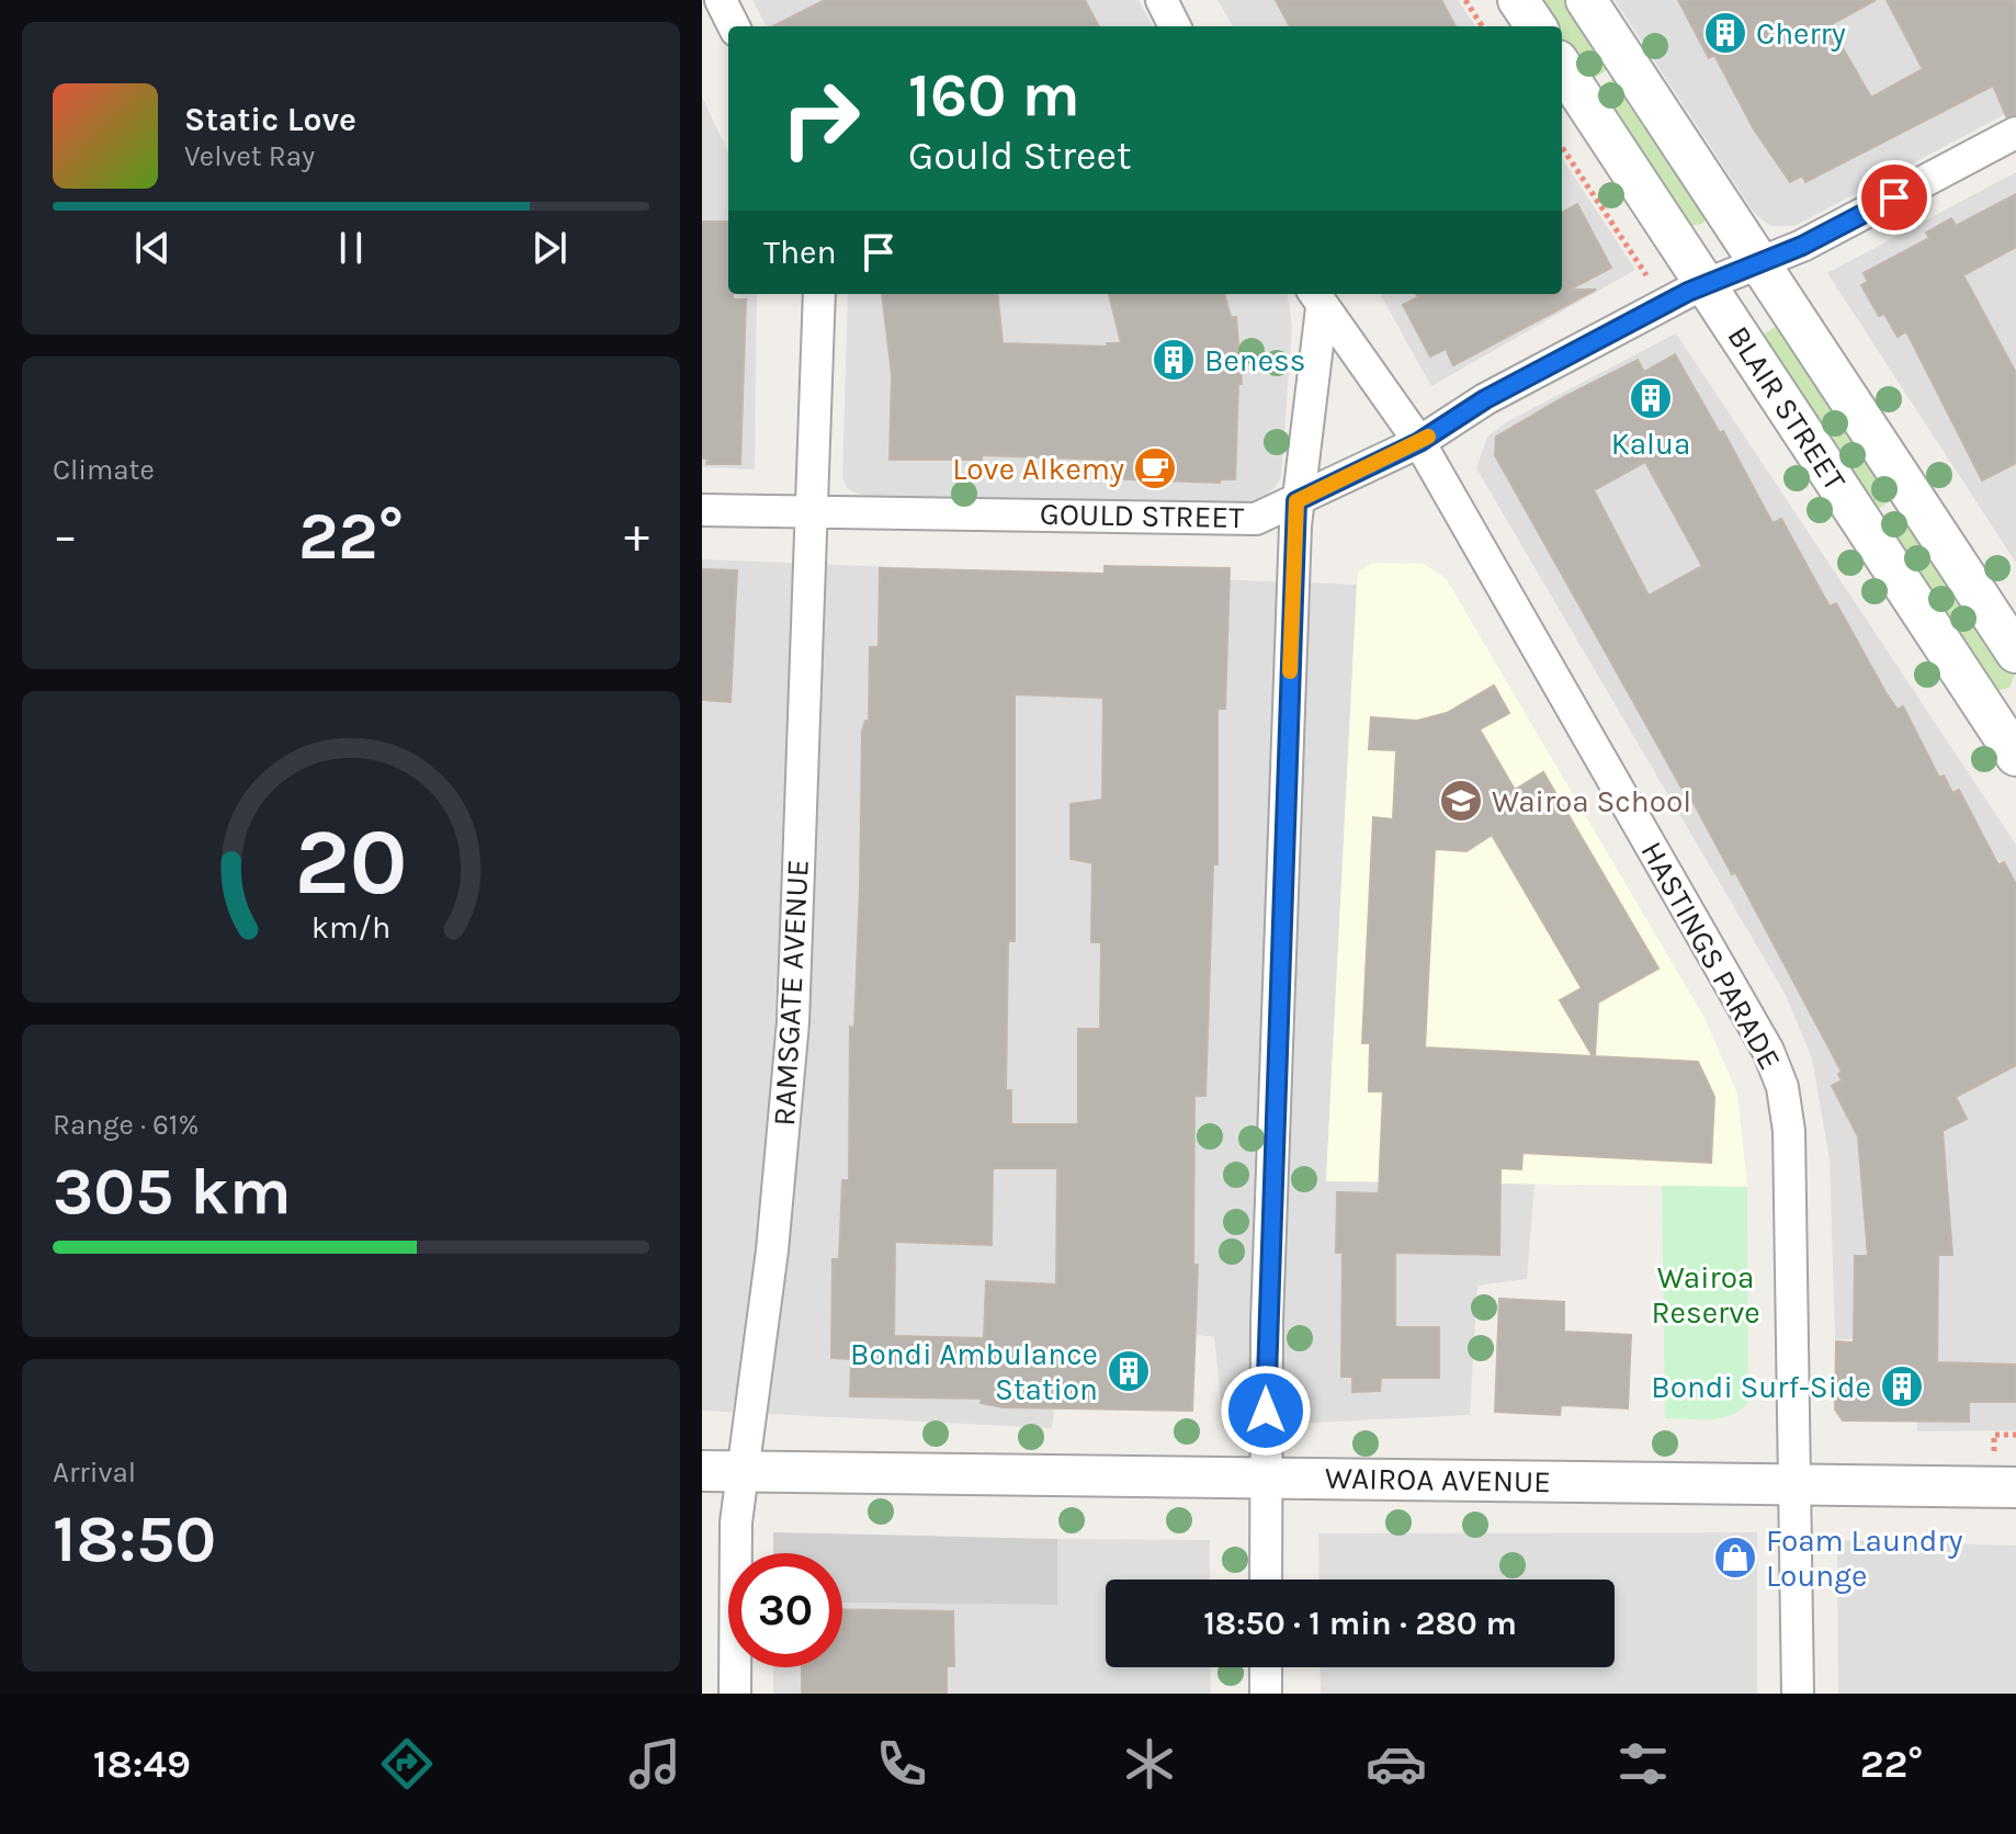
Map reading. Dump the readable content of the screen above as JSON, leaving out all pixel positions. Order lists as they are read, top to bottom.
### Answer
{
  "streets": {
    "street": [
      "BLAIR STREET",
      "GOULD STREET",
      "HASTINGS PARADE",
      "RAMSGATE AVENUE",
      "WAIROA AVENUE"
    ]
  },
  "crossings": [
    ["BLAIR STREET", "GOULD STREET"],
    ["GOULD STREET", "HASTINGS PARADE"],
    ["GOULD STREET", "RAMSGATE AVENUE"],
    ["HASTINGS PARADE", "WAIROA AVENUE"],
    ["RAMSGATE AVENUE", "WAIROA AVENUE"]
  ],
  "parks": ["Wairoa Reserve"],
  "places": {
    "building": [
      "Cherry",
      "Beness",
      "Kalua",
      "Bondi Ambulance Station",
      "Bondi Surf-Side"
    ],
    "cafe": ["Love Alkemy"],
    "school or university": ["Wairoa School"],
    "shop": ["Foam Laundry Lounge"]
  },
  "page": {
    "turn": ["160 m", "Gould Street"],
    "song": ["Static Love", "Velvet Ray"],
    "then": "Then",
    "tile": [
      "Climate",
      ["Range · 61%", "305 km"],
      ["Arrival", "18:50"]
    ],
    "heat": ["−", "22°", "+"],
    "limit": "30",
    "trip": "18:50 · 1 min · 280 m",
    "tabs": ["18:49", "22°"],
    "gauge": ["20", "km/h"]
  }
}
